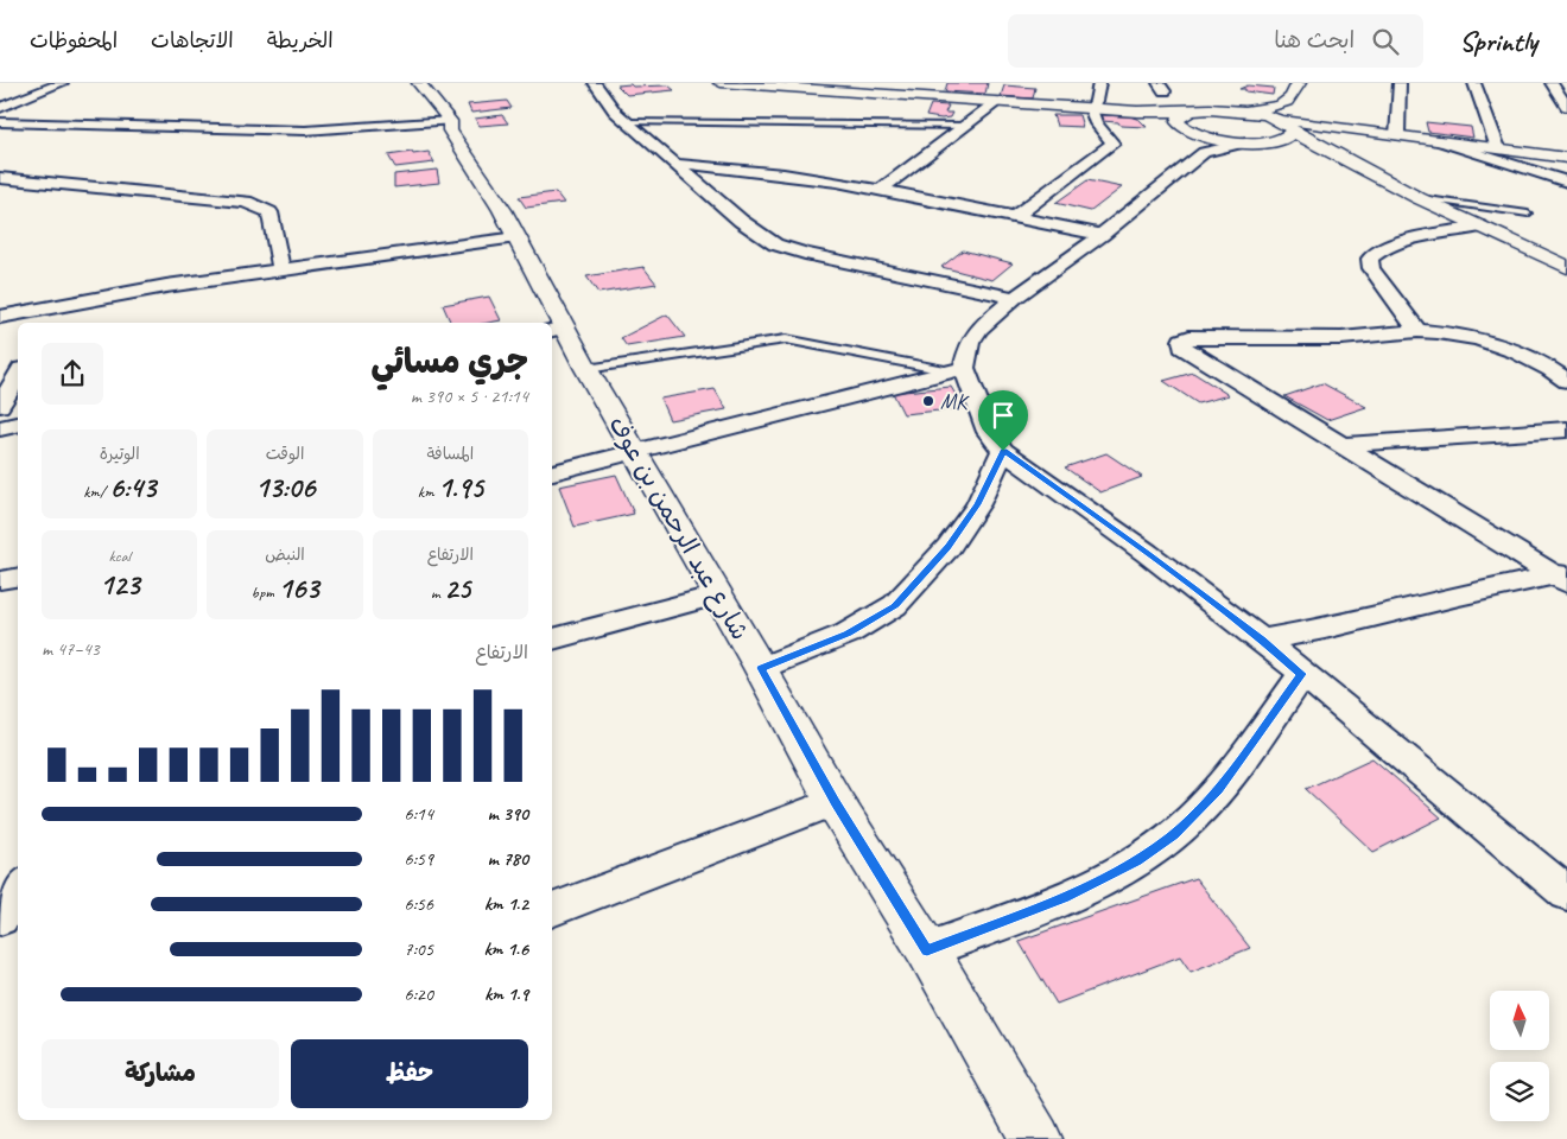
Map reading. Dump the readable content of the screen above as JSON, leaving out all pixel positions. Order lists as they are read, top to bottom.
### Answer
{
  "streets": {
    "street": ["شارع عبد الرحمن بن عوف"]
  },
  "places": ["MK"],
  "north": "top",
  "page": {
    "header": "Sprintly",
    "search": "ابحث هنا",
    "nav": ["الخريطة", "الاتجاهات", "المحفوظات"],
    "heading": ["جري مسائي", "21:14 · 5 × 390 m"],
    "stats": [
      ["المسافة", "1.95 km"],
      ["الوقت", "13:06"],
      ["الوتيرة", "6:43 /km"],
      ["الارتفاع", "25 m"],
      ["النبض", "163 bpm"],
      ["kcal", "123"]
    ],
    "chart": ["الارتفاع", "43–47 m"],
    "list": [
      {
        "name": "390 m",
        "note": "6:14"
      },
      {
        "name": "780 m",
        "note": "6:59"
      },
      {
        "name": "1.2 km",
        "note": "6:56"
      },
      {
        "name": "1.6 km",
        "note": "7:05"
      },
      {
        "name": "1.9 km",
        "note": "6:20"
      }
    ],
    "buttons": ["حفظ", "مشاركة"]
  }
}
